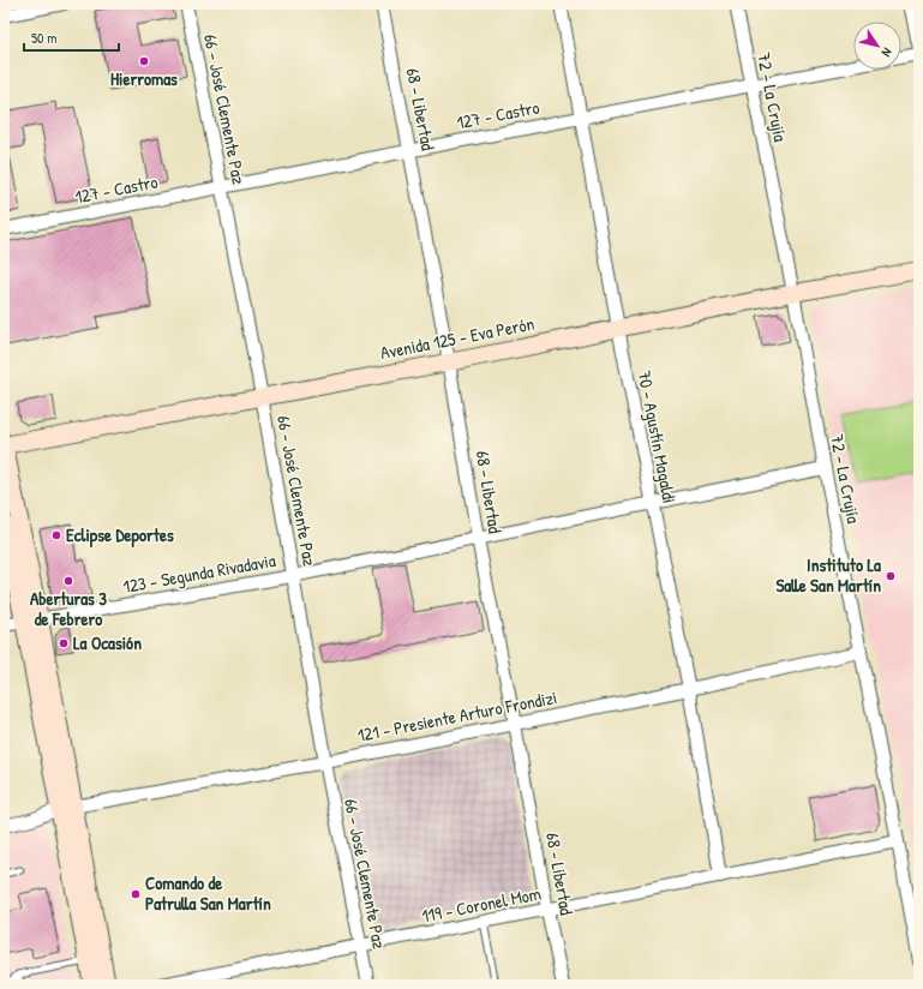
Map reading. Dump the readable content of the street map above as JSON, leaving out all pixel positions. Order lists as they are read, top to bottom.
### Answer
{
  "streets": {
    "main road": ["Avenida 125 - Eva Perón"],
    "street": [
      "72 - La Crujía",
      "66 - José Clemente Paz",
      "68 - Libertad",
      "127 - Castro",
      "70 - Agustín Magaldi",
      "123 - Segunda Rivadavia",
      "121 - Presiente Arturo Frondizi",
      "119 - Coronel Mom"
    ]
  },
  "crossings": [
    ["72 - La Crujía", "127 - Castro"],
    ["72 - La Crujía", "Avenida 125 - Eva Perón"],
    ["72 - La Crujía", "123 - Segunda Rivadavia"],
    ["72 - La Crujía", "121 - Presiente Arturo Frondizi"],
    ["72 - La Crujía", "119 - Coronel Mom"],
    ["66 - José Clemente Paz", "127 - Castro"],
    ["66 - José Clemente Paz", "Avenida 125 - Eva Perón"],
    ["66 - José Clemente Paz", "123 - Segunda Rivadavia"],
    ["66 - José Clemente Paz", "121 - Presiente Arturo Frondizi"],
    ["66 - José Clemente Paz", "119 - Coronel Mom"],
    ["68 - Libertad", "127 - Castro"],
    ["68 - Libertad", "Avenida 125 - Eva Perón"],
    ["68 - Libertad", "123 - Segunda Rivadavia"],
    ["68 - Libertad", "121 - Presiente Arturo Frondizi"],
    ["68 - Libertad", "119 - Coronel Mom"],
    ["127 - Castro", "70 - Agustín Magaldi"],
    ["Avenida 125 - Eva Perón", "70 - Agustín Magaldi"],
    ["70 - Agustín Magaldi", "123 - Segunda Rivadavia"],
    ["70 - Agustín Magaldi", "121 - Presiente Arturo Frondizi"],
    ["70 - Agustín Magaldi", "119 - Coronel Mom"]
  ],
  "places": [
    "Hierromas",
    "Eclipse Deportes",
    "Instituto La Salle San Martín",
    "Aberturas 3 de Febrero",
    "La Ocasión",
    "Comando de Patrulla San Martín"
  ],
  "scale_bar": "50 m",
  "north": "bottom right"
}
